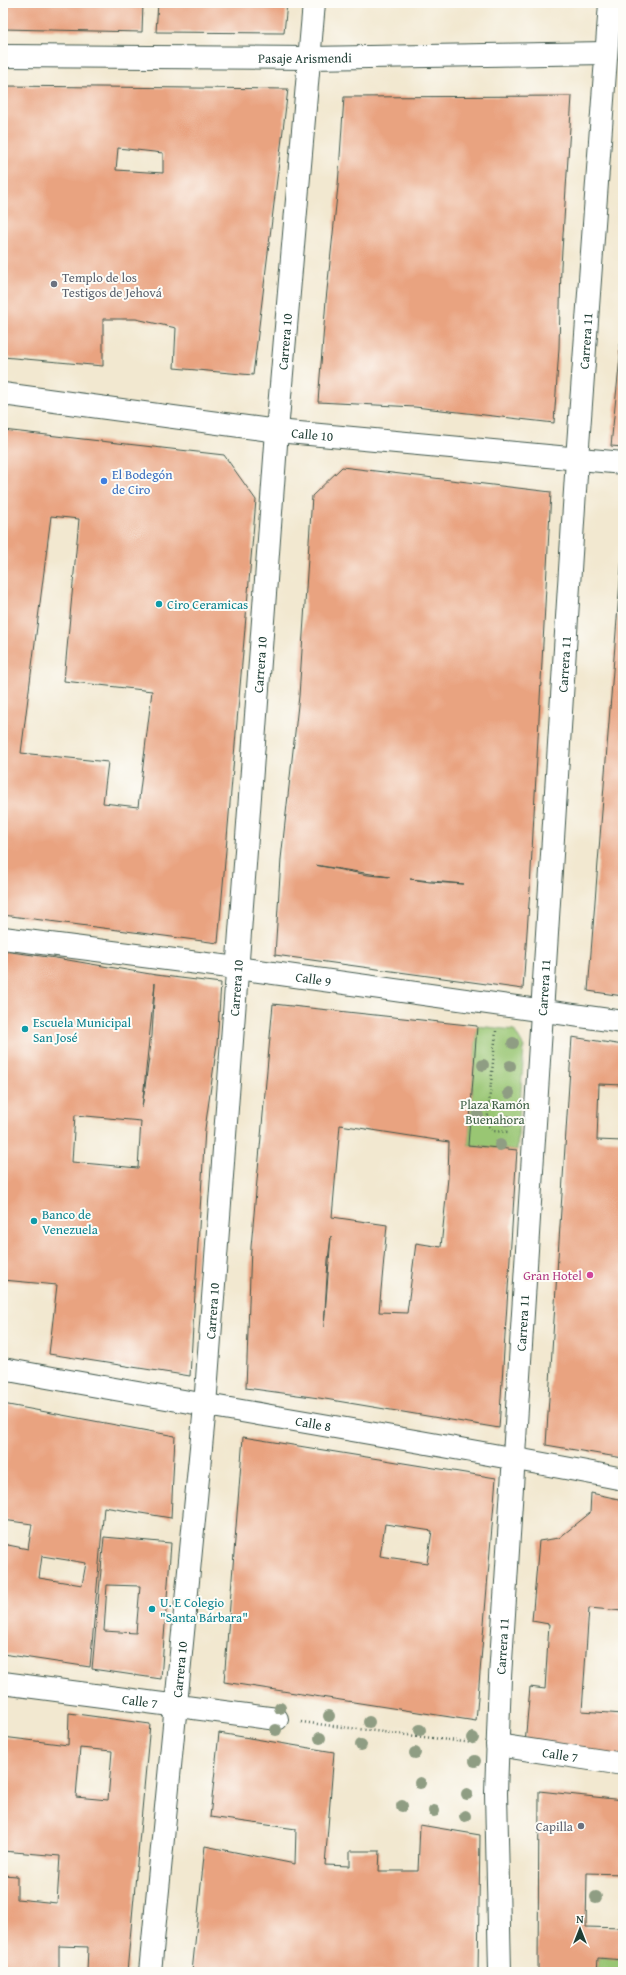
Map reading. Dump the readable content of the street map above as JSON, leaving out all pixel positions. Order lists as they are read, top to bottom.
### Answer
{
  "streets": {
    "street": [
      "Pasaje Arismendi",
      "Carrera 11",
      "Carrera 10",
      "Calle 10",
      "Calle 9",
      "Calle 8",
      "Calle 7"
    ]
  },
  "crossings": [
    ["Pasaje Arismendi", "Carrera 11"],
    ["Pasaje Arismendi", "Carrera 10"],
    ["Carrera 11", "Calle 10"],
    ["Carrera 11", "Calle 9"],
    ["Carrera 11", "Calle 8"],
    ["Carrera 11", "Calle 7"],
    ["Carrera 10", "Calle 10"],
    ["Carrera 10", "Calle 9"],
    ["Carrera 10", "Calle 8"],
    ["Carrera 10", "Calle 7"]
  ],
  "parks": ["Plaza Ramón Buenahora"],
  "places": [
    "Templo de los Testigos de Jehová",
    "El Bodegón de Ciro",
    "Ciro Ceramicas",
    "Escuela Municipal San José",
    "Banco de Venezuela",
    "Gran Hotel",
    "U. E Colegio \"Santa Bárbara\"",
    "Capilla"
  ],
  "north": "top"
}
